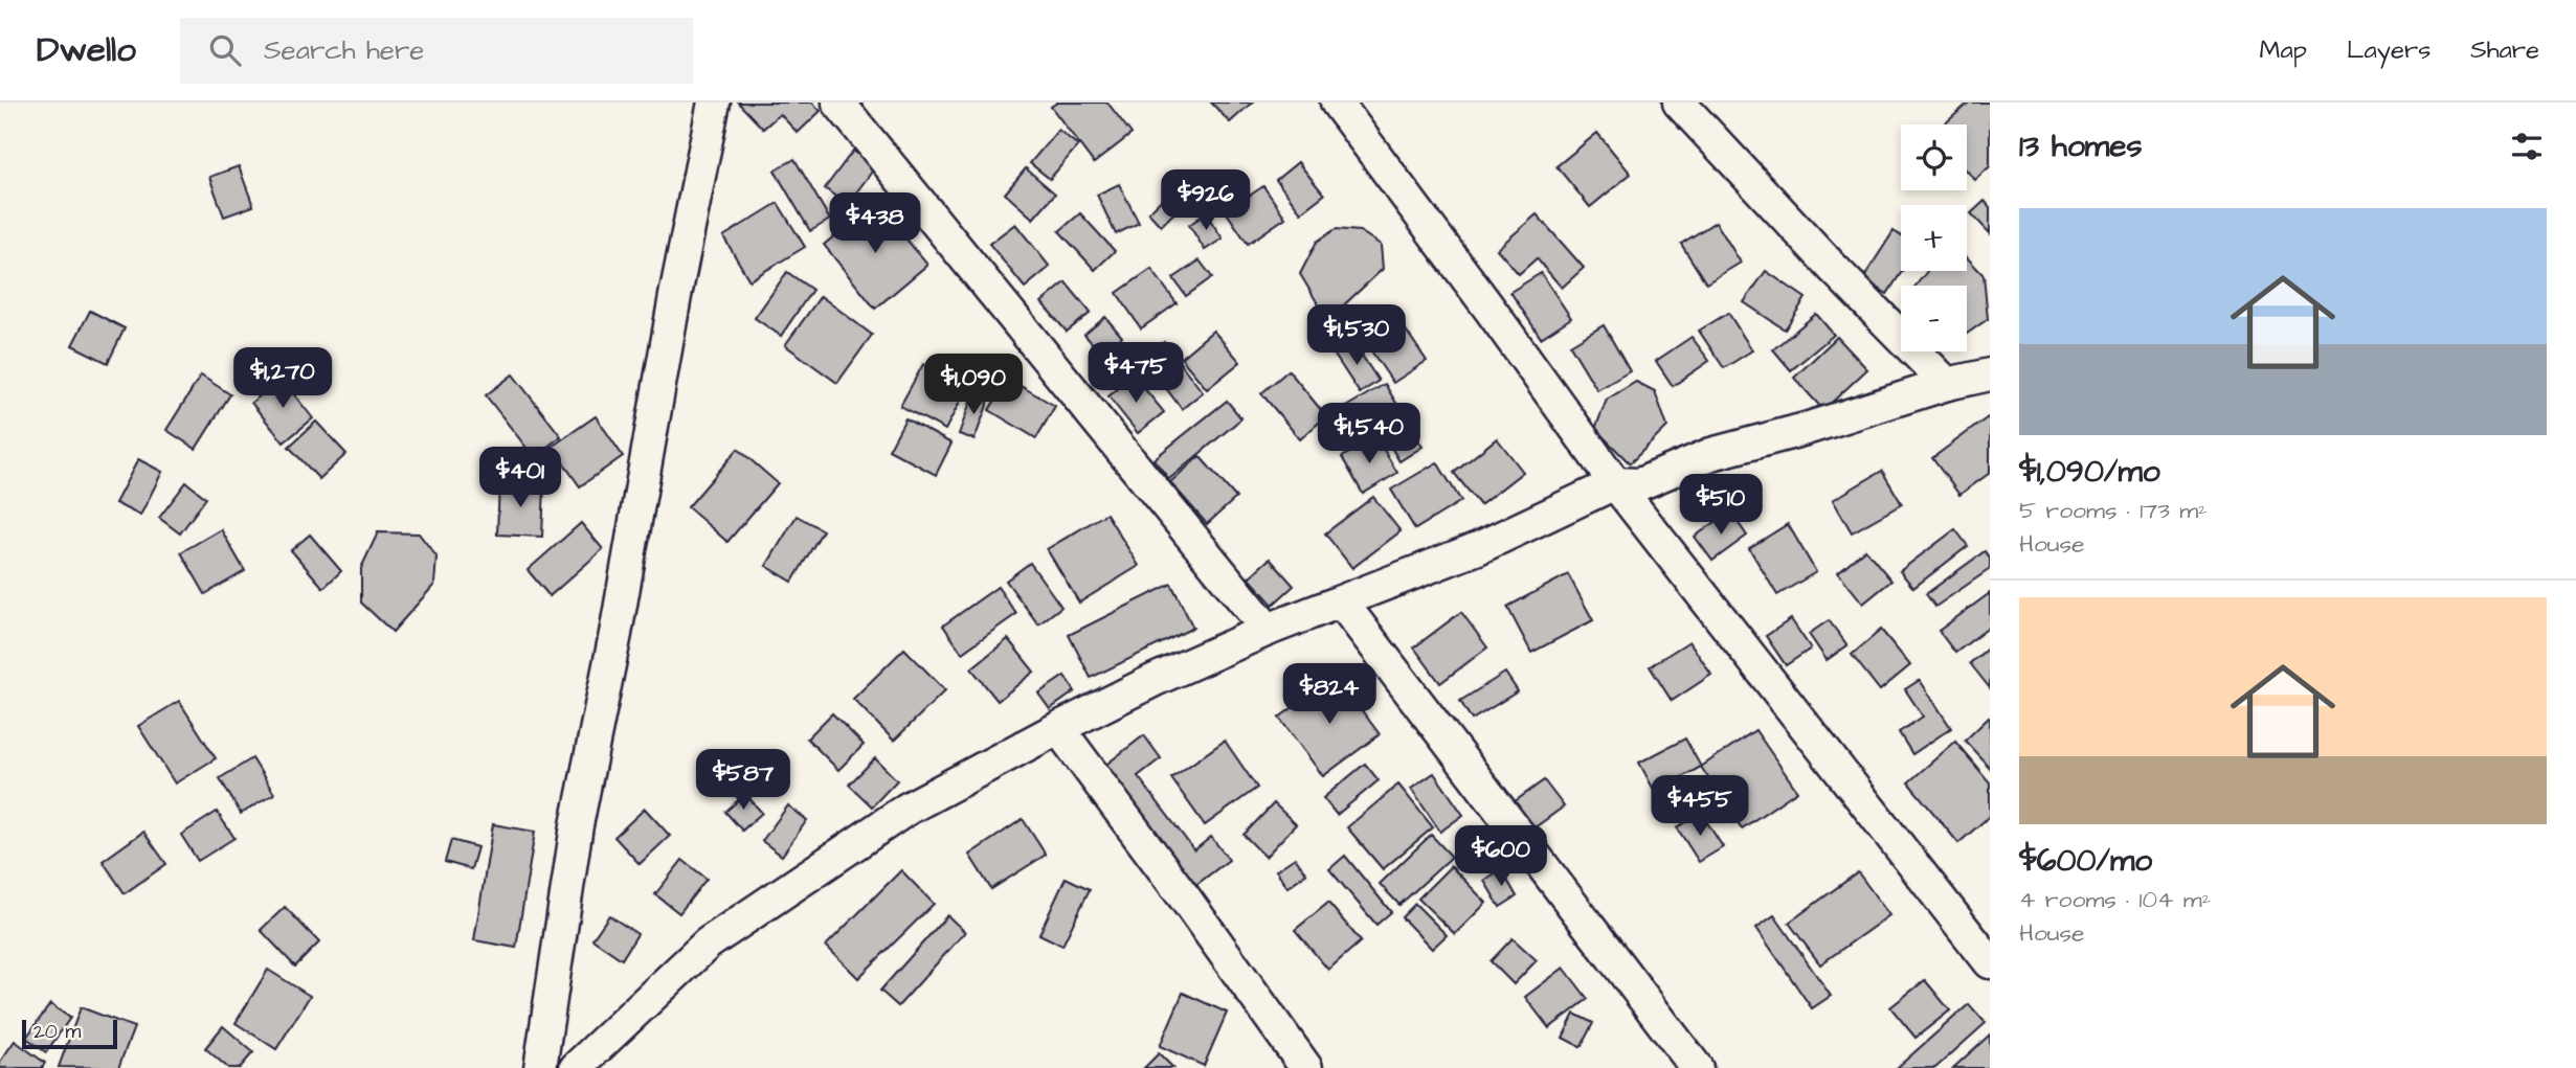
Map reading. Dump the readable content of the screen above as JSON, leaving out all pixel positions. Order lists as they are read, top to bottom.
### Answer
{
  "scale_bar": "20 m",
  "page": {
    "header": "Dwello",
    "search": "Search here",
    "nav": ["Map", "Layers", "Share"],
    "heading": "13 homes",
    "map_buttons": ["+", "−"],
    "price": [
      "$926",
      "$438",
      "$1,530",
      "$475",
      "$1,270",
      "$1,090",
      "$1,540",
      "$401",
      "$510",
      "$824",
      "$587",
      "$455",
      "$600"
    ],
    "list": [
      {
        "name": "$1,090/mo",
        "note": "5 rooms · 173 m² · House"
      },
      {
        "name": "$600/mo",
        "note": "4 rooms · 104 m² · House"
      }
    ],
    "scale": "20 m"
  }
}
